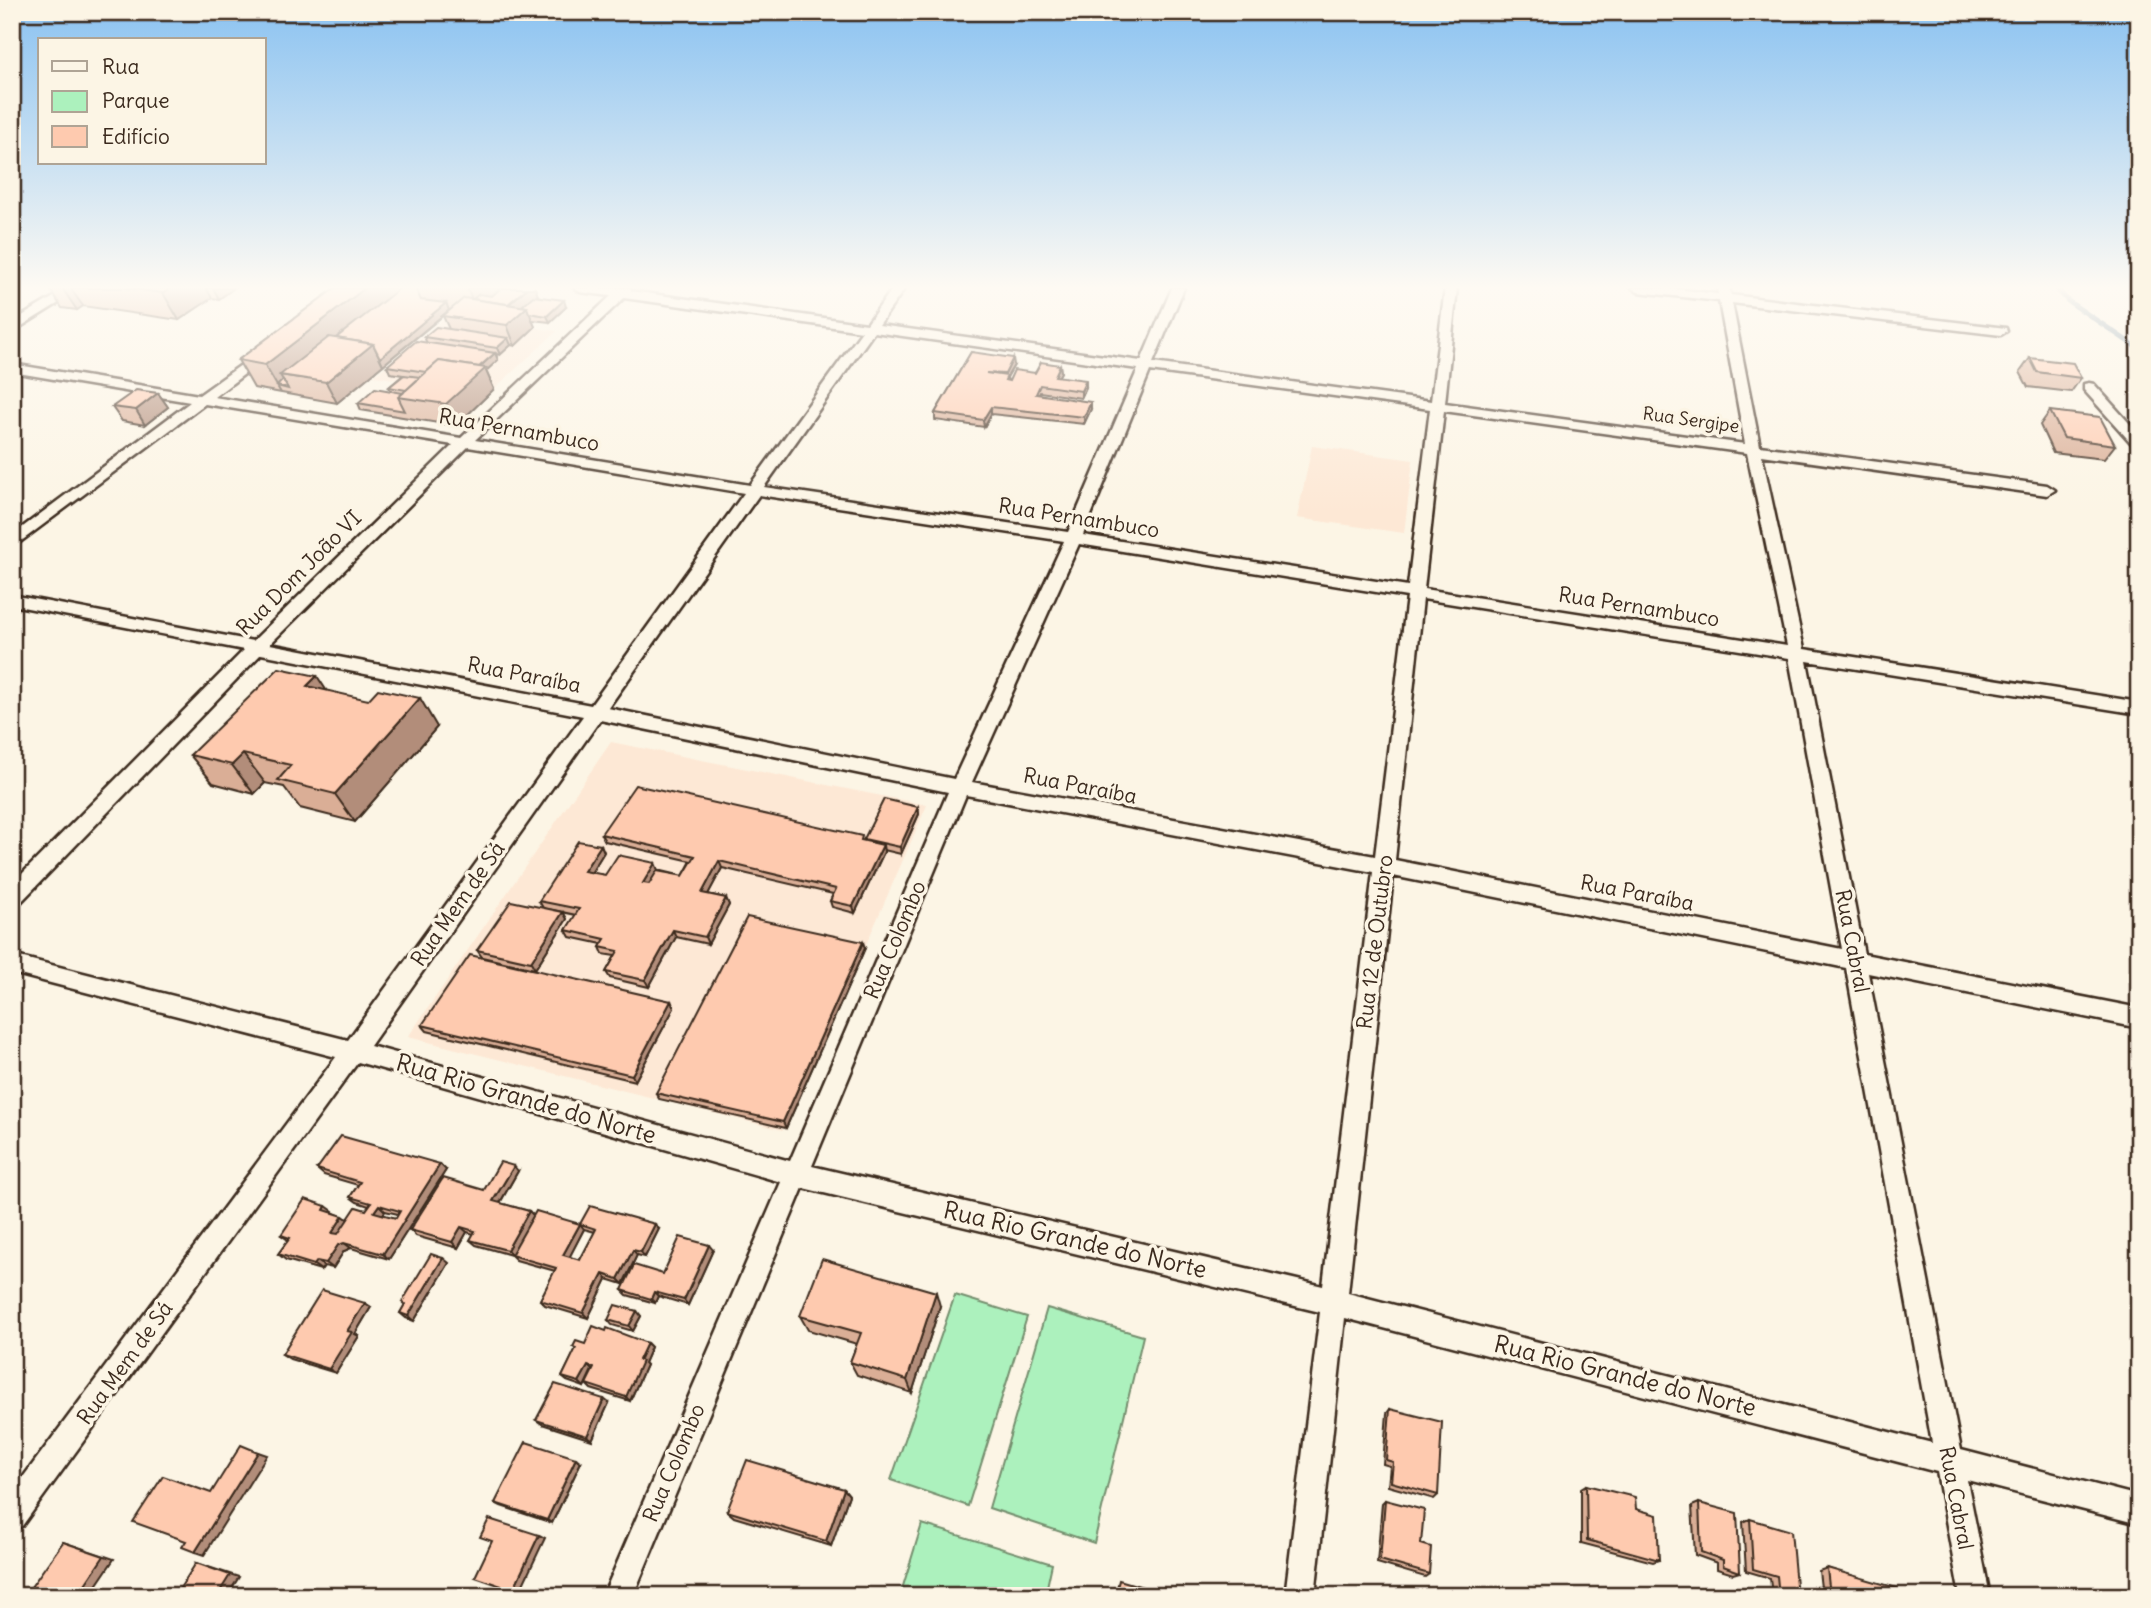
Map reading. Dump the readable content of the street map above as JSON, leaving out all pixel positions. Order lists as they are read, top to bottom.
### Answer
{
  "streets": {
    "street": [
      "Rua Sergipe",
      "Rua Pernambuco",
      "Rua Dom João VI",
      "Rua Paraíba",
      "Rua Mem de Sá",
      "Rua Colombo",
      "Rua Cabral",
      "Rua 12 de Outubro",
      "Rua Rio Grande do Norte"
    ]
  },
  "crossings": [
    ["Rua Sergipe", "Rua Colombo"],
    ["Rua Sergipe", "Rua Cabral"],
    ["Rua Sergipe", "Rua 12 de Outubro"],
    ["Rua Pernambuco", "Rua Dom João VI"],
    ["Rua Pernambuco", "Rua Mem de Sá"],
    ["Rua Pernambuco", "Rua Colombo"],
    ["Rua Pernambuco", "Rua Cabral"],
    ["Rua Pernambuco", "Rua 12 de Outubro"],
    ["Rua Dom João VI", "Rua Paraíba"],
    ["Rua Paraíba", "Rua Mem de Sá"],
    ["Rua Paraíba", "Rua Colombo"],
    ["Rua Paraíba", "Rua Cabral"],
    ["Rua Paraíba", "Rua 12 de Outubro"],
    ["Rua Mem de Sá", "Rua Rio Grande do Norte"],
    ["Rua Colombo", "Rua Rio Grande do Norte"],
    ["Rua Cabral", "Rua Rio Grande do Norte"],
    ["Rua 12 de Outubro", "Rua Rio Grande do Norte"]
  ],
  "legend": ["Rua", "Parque", "Edifício"]
}
